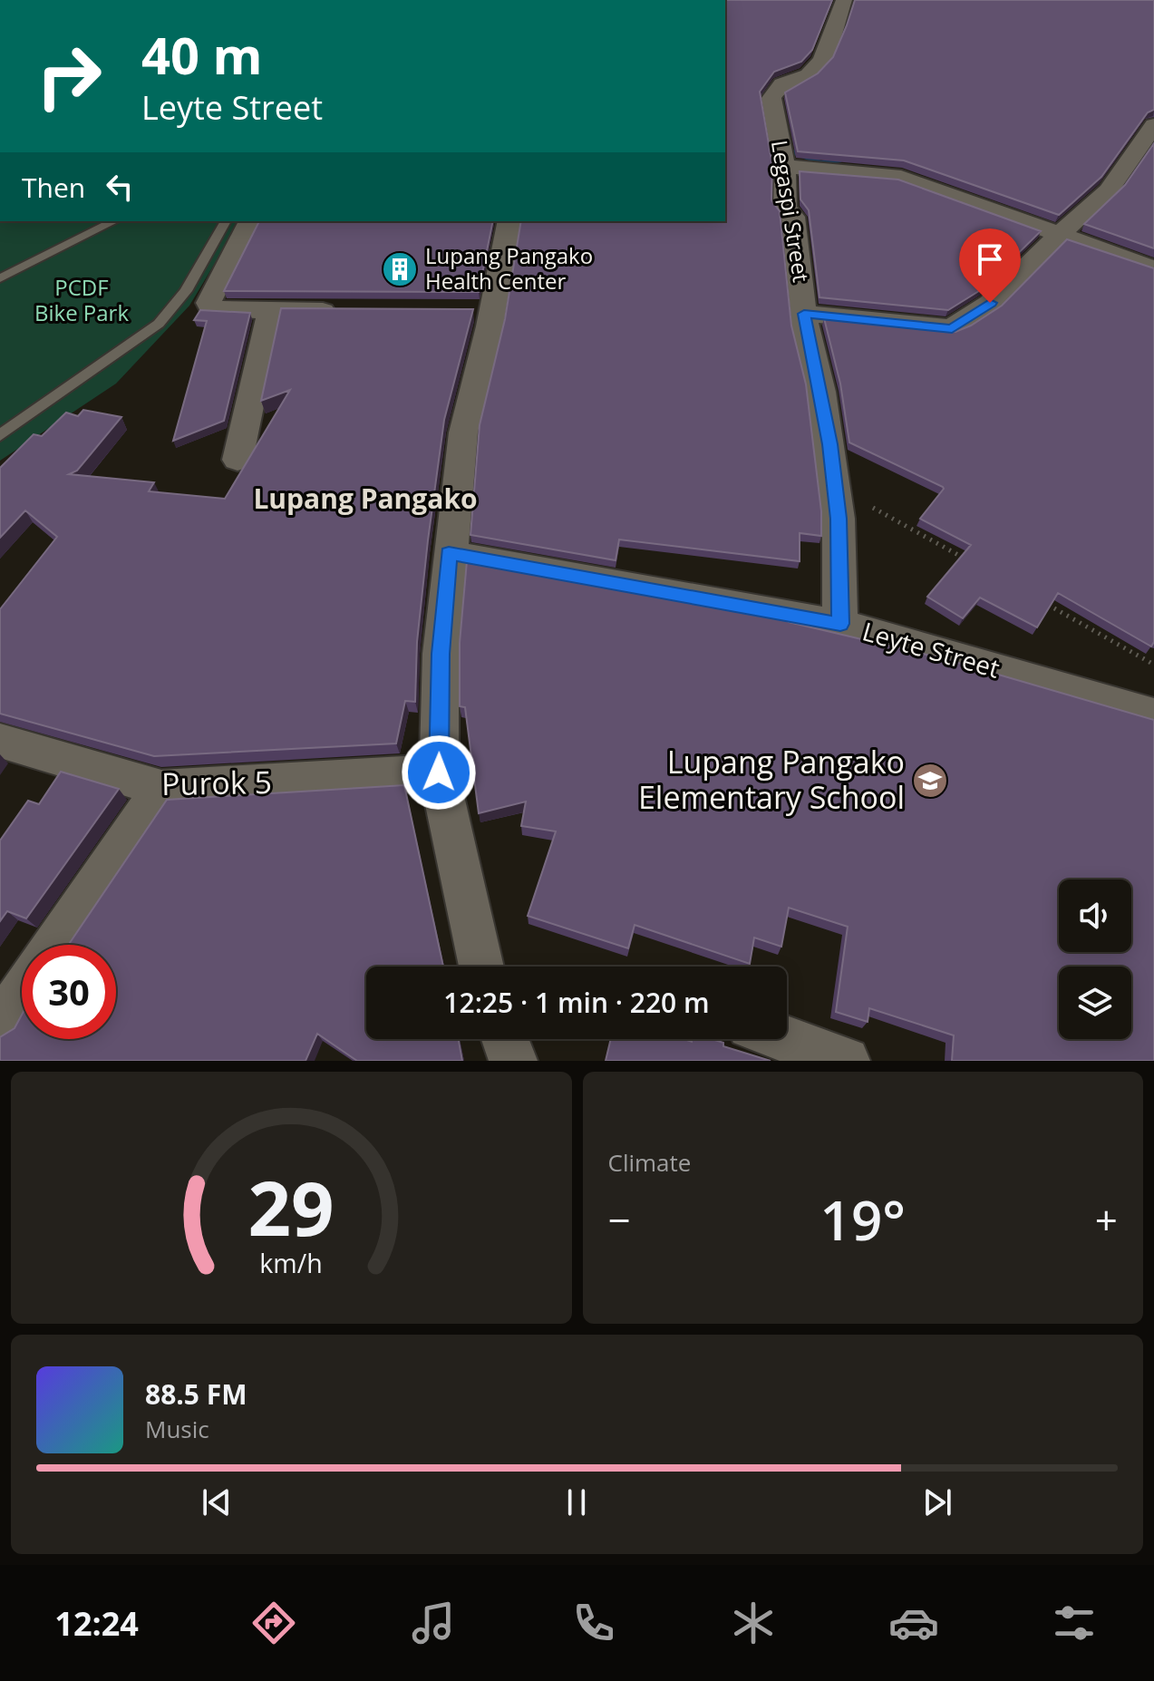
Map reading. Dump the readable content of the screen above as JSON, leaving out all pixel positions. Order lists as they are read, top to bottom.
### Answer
{
  "streets": {
    "street": ["Legaspi Street", "Leyte Street", "Purok 5"]
  },
  "crossings": [
    ["Legaspi Street", "Leyte Street"]
  ],
  "districts": ["Lupang Pangako"],
  "parks": ["PCDF Bike Park"],
  "places": {
    "building": ["Lupang Pangako Health Center"],
    "school or university": ["Lupang Pangako Elementary School"]
  },
  "page": {
    "turn": ["40 m", "Leyte Street"],
    "then": "Then",
    "limit": "30",
    "trip": "12:25 · 1 min · 220 m",
    "tile": "Climate",
    "heat": ["−", "19°", "+"],
    "song": ["88.5 FM", "Music"],
    "tabs": "12:24",
    "gauge": ["29", "km/h"]
  }
}
